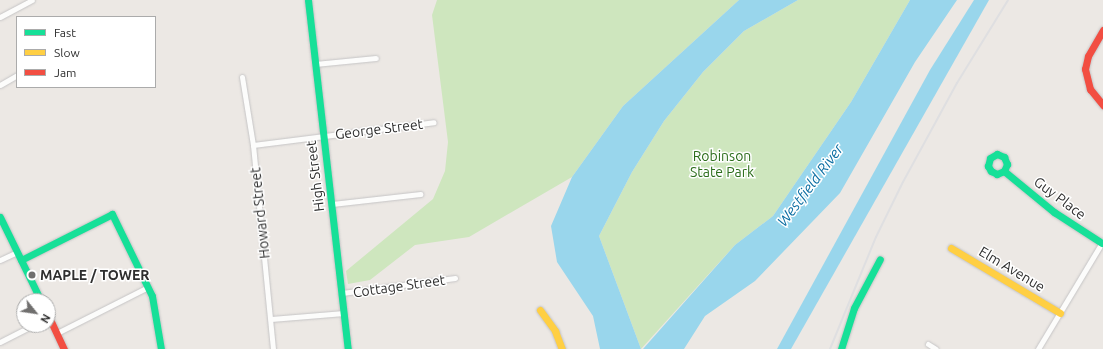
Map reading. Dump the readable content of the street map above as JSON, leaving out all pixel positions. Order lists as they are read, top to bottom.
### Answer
{
  "streets": {
    "street": [
      "George Street",
      "High Street",
      "Guy Place",
      "Howard Street",
      "Elm Avenue",
      "Cottage Street"
    ]
  },
  "crossings": [
    ["George Street", "High Street"],
    ["George Street", "Howard Street"],
    ["High Street", "Cottage Street"]
  ],
  "water": ["Westfield River"],
  "parks": ["Robinson State Park"],
  "places": ["MAPLE / TOWER"],
  "legend": ["Fast", "Slow", "Jam"],
  "north": "bottom right"
}
